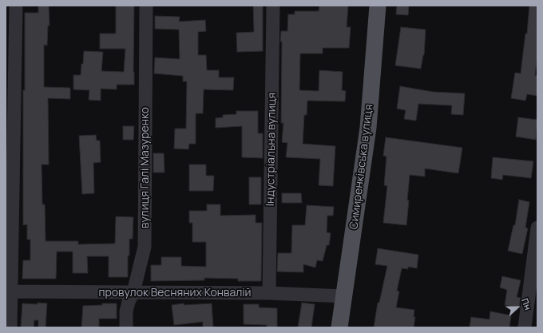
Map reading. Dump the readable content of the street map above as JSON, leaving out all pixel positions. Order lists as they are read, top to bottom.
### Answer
{
  "streets": {
    "main road": ["Симиренківська вулиця"],
    "street": ["Індустріальна вулиця", "вулиця Галі Мазуренко", "провулок Весняних Конвалій"]
  },
  "crossings": [
    ["Індустріальна вулиця", "провулок Весняних Конвалій"],
    ["Симиренківська вулиця", "провулок Весняних Конвалій"],
    ["вулиця Галі Мазуренко", "провулок Весняних Конвалій"]
  ],
  "north": "right"
}
